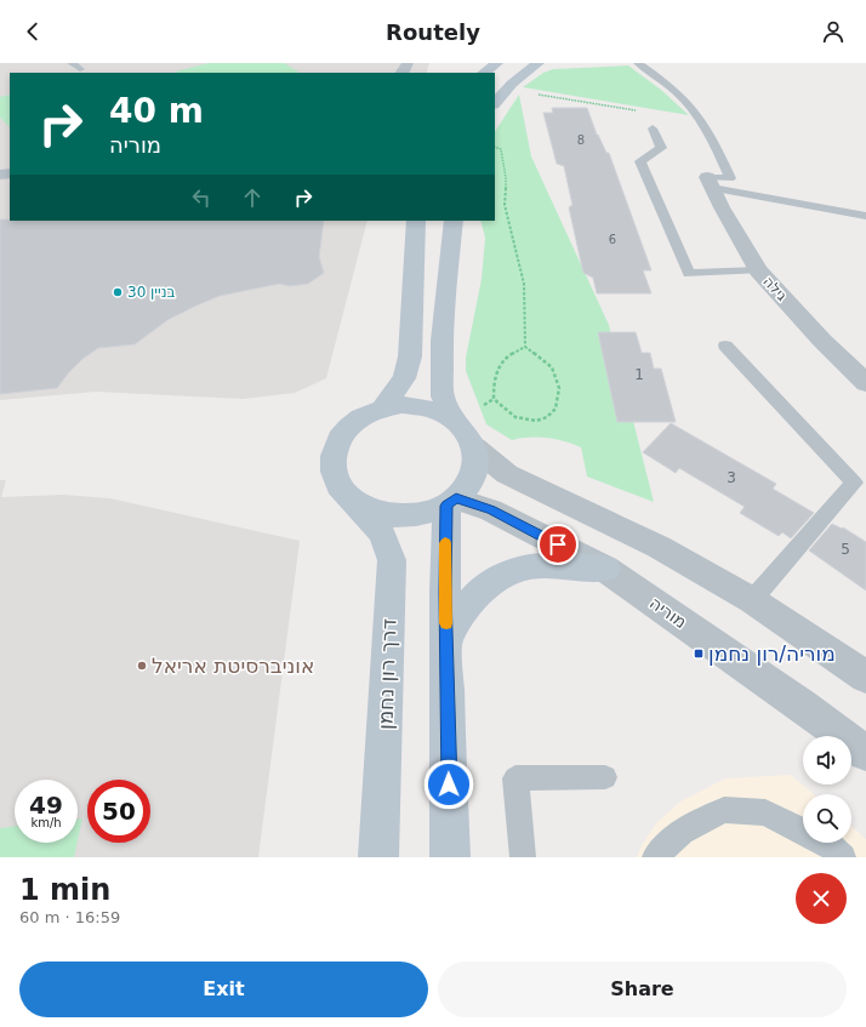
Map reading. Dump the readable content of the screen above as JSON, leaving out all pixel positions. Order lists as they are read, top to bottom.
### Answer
{
  "streets": {
    "main road": ["דרך רון נחמן"],
    "street": ["גילה", "מוריה"]
  },
  "crossings": [
    ["מוריה", "דרך רון נחמן"]
  ],
  "places": {
    "other": ["בניין 30", "אוניברסיטת אריאל"],
    "transit": ["מוריה/רון נחמן"]
  },
  "house_numbers": [
    "8",
    "6",
    "1",
    "3",
    "5"
  ],
  "page": {
    "header": "Routely",
    "turn": ["40 m", "מוריה"],
    "speed": "49 km/h",
    "limit": "50",
    "heading": ["1 min", "60 m · 16:59"],
    "buttons": ["Exit", "Share"]
  }
}
